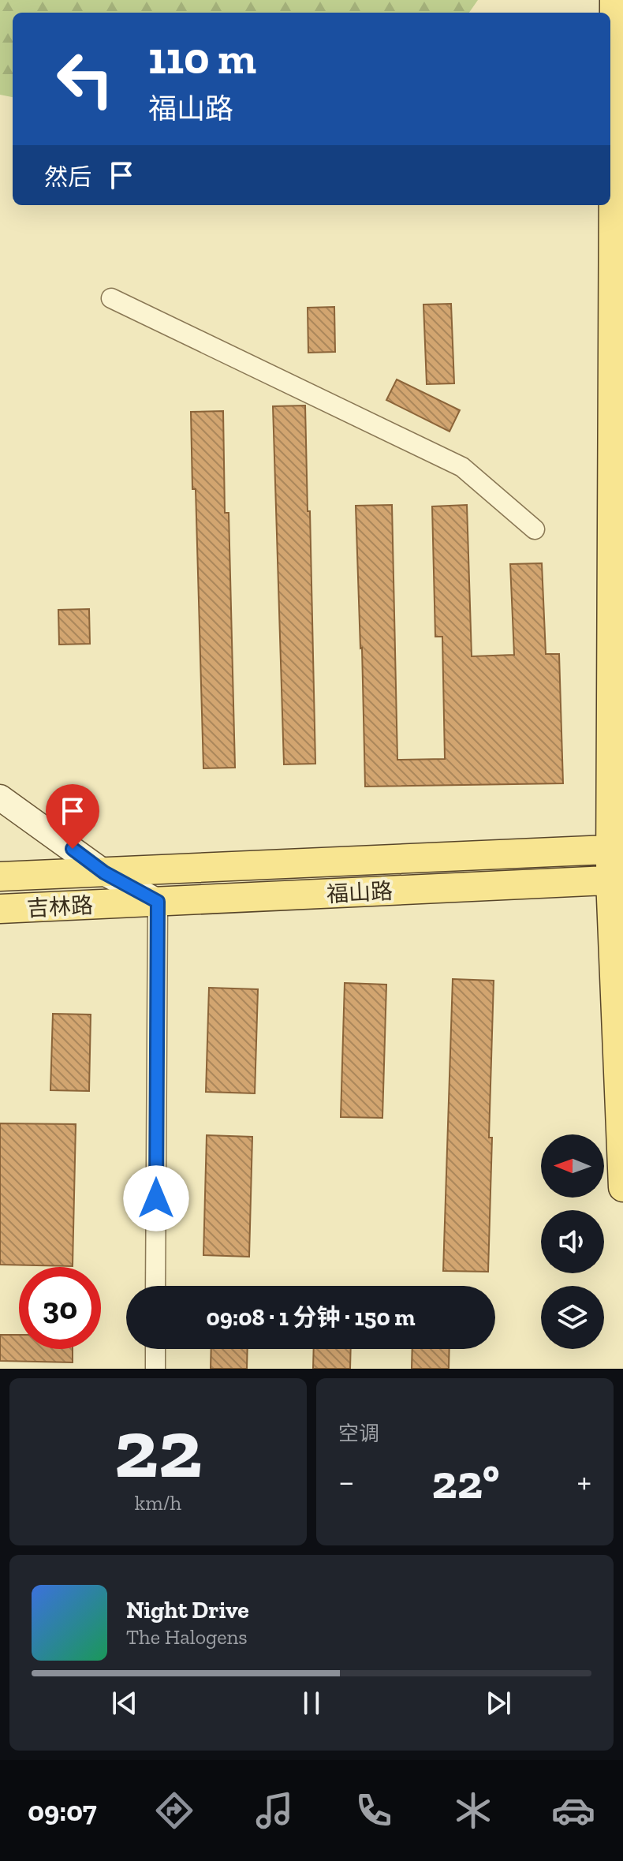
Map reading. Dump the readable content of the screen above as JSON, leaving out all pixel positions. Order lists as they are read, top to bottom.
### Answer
{
  "streets": {
    "main road": ["福山路", "吉林路"]
  },
  "crossings": [
    ["福山路", "吉林路"]
  ],
  "north": "left",
  "page": {
    "turn": ["110 m", "福山路"],
    "then": "然后",
    "limit": "30",
    "trip": "09:08 · 1 分钟 · 150 m",
    "tile": [
      ["22", "km/h"],
      "空调"
    ],
    "heat": ["−", "22°", "+"],
    "song": ["Night Drive", "The Halogens"],
    "tabs": "09:07"
  }
}
